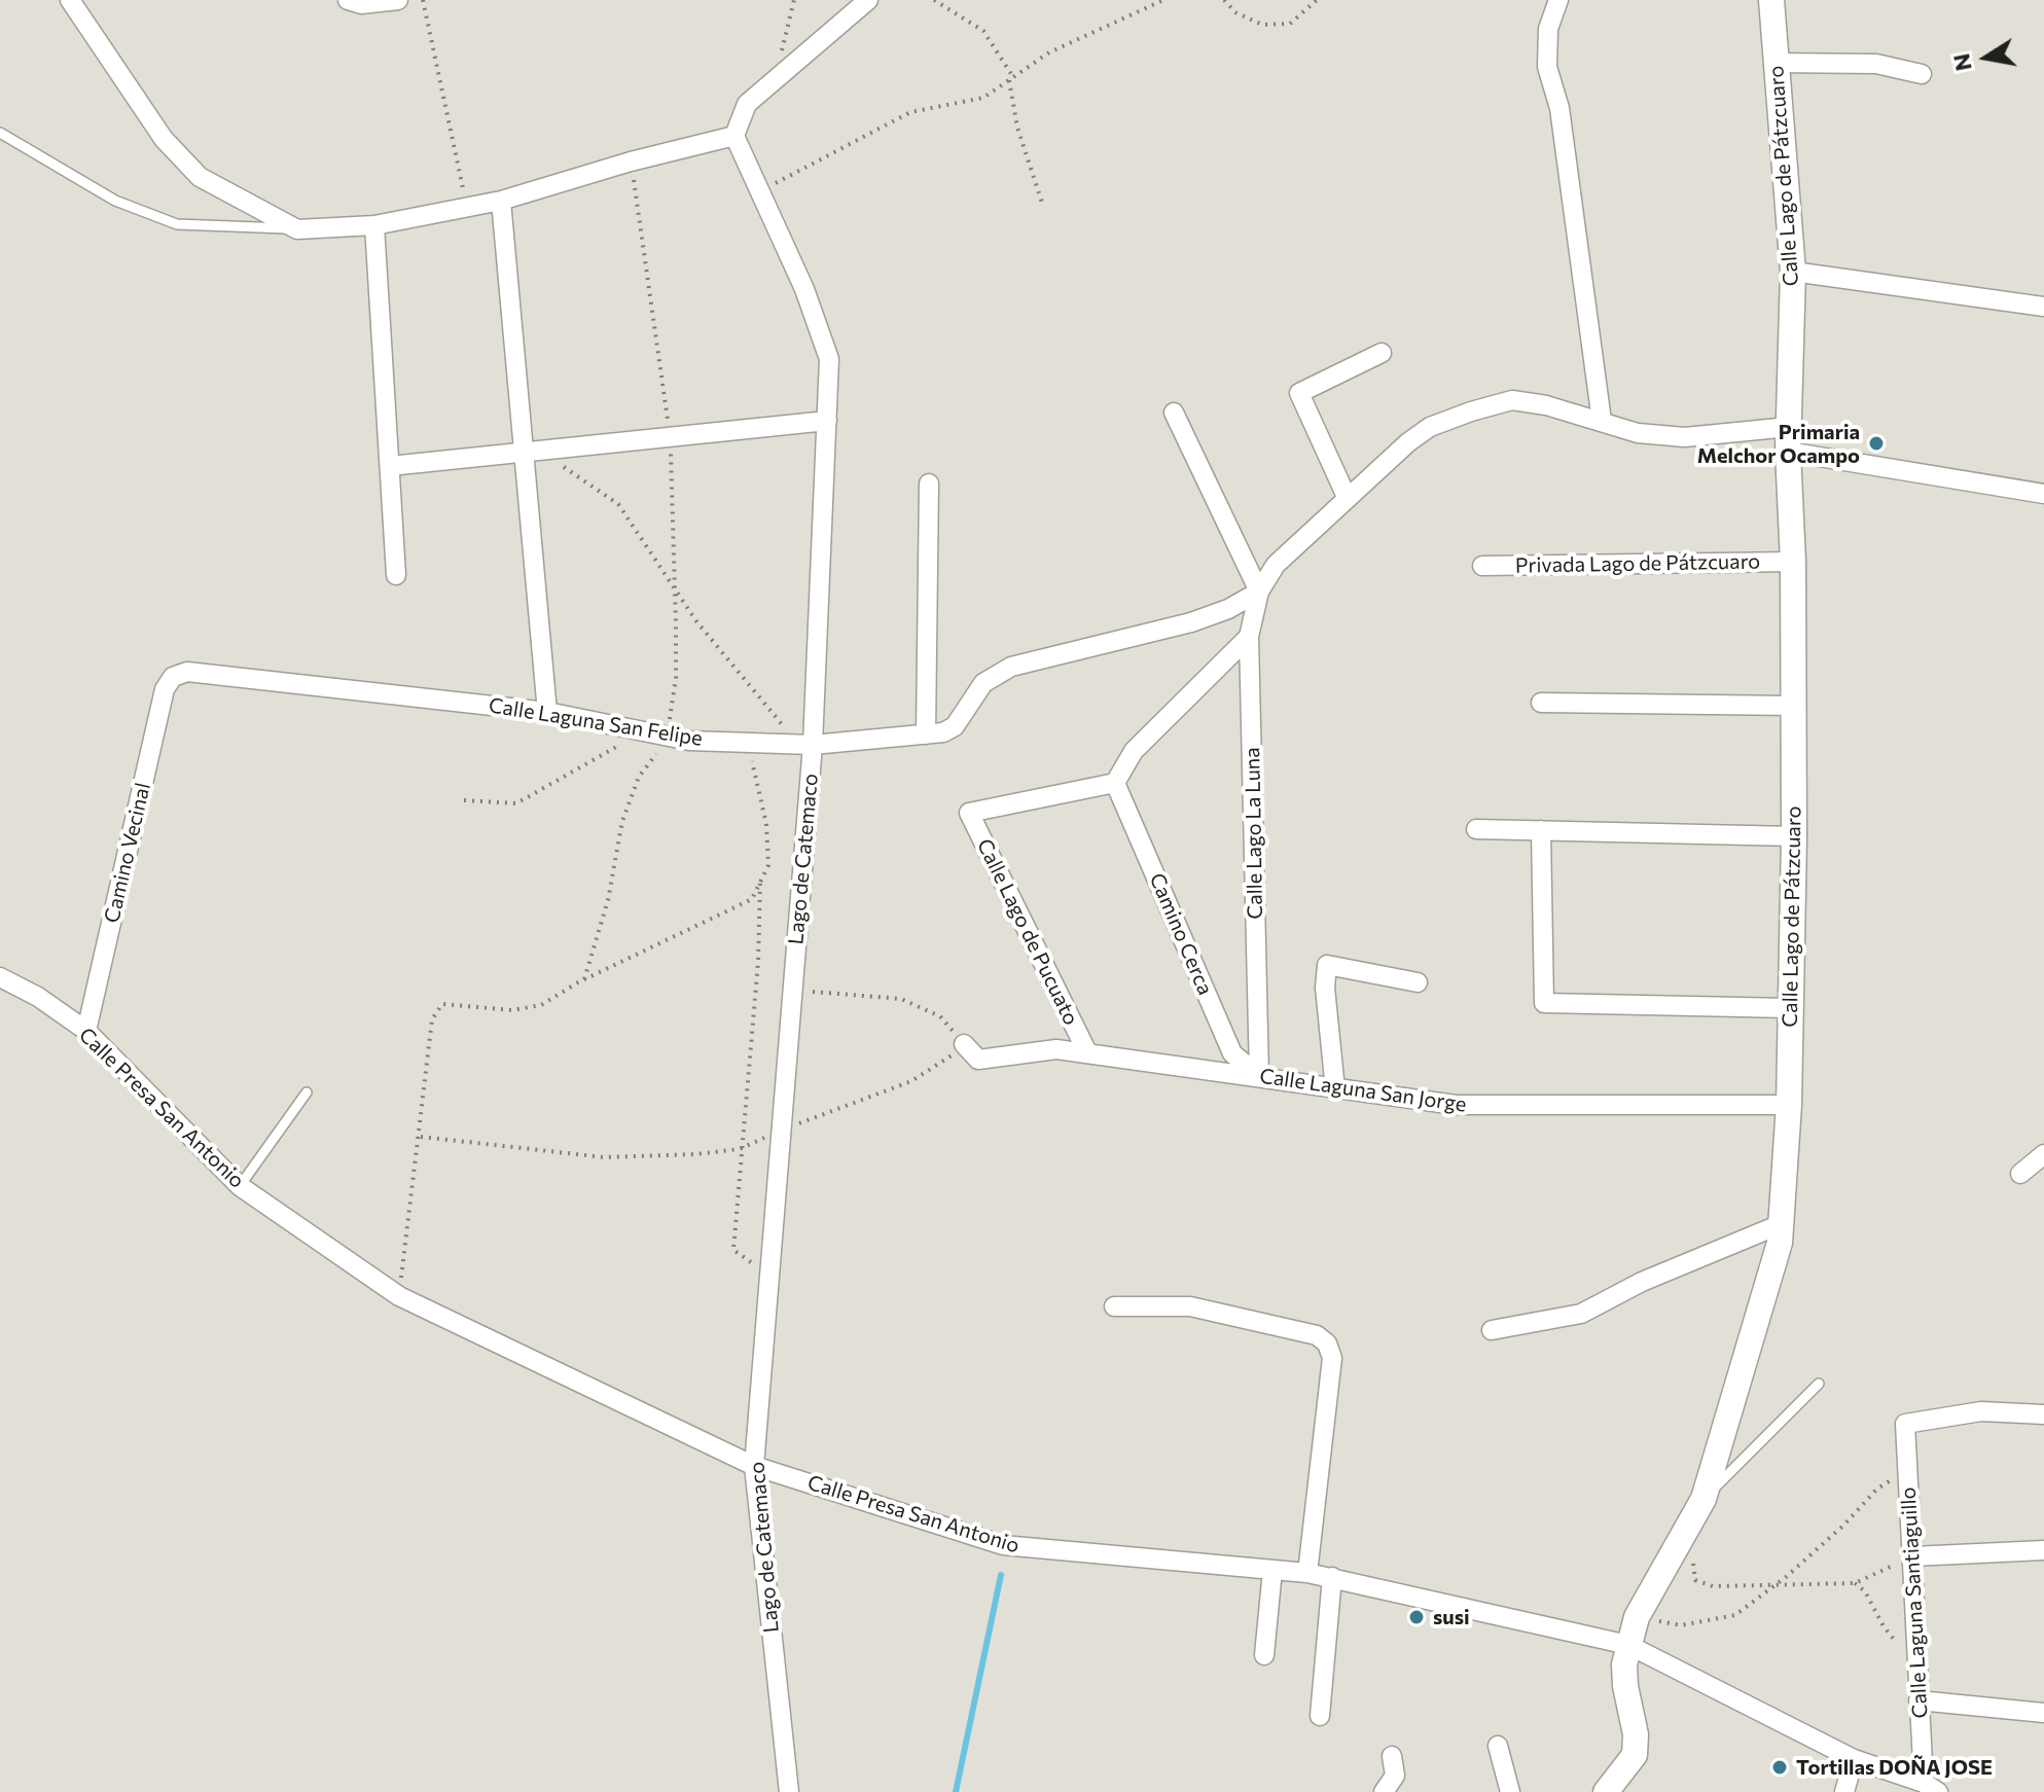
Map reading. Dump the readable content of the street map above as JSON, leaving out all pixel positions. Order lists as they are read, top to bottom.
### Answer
{
  "streets": {
    "street": [
      "Calle Lago de Pátzcuaro",
      "Privada Lago de Pátzcuaro",
      "Calle Laguna San Felipe",
      "Calle Lago La Luna",
      "Camino Vecinal",
      "Lago de Catemaco",
      "Calle Lago de Pucuato",
      "Camino Cerca",
      "Calle Laguna San Jorge",
      "Calle Presa San Antonio",
      "Calle Laguna Santiaguillo"
    ]
  },
  "crossings": [
    ["Calle Lago de Pátzcuaro", "Privada Lago de Pátzcuaro"],
    ["Calle Lago de Pátzcuaro", "Calle Laguna San Felipe"],
    ["Calle Lago de Pátzcuaro", "Calle Laguna San Jorge"],
    ["Calle Lago de Pátzcuaro", "Calle Presa San Antonio"],
    ["Calle Laguna San Felipe", "Calle Lago La Luna"],
    ["Calle Laguna San Felipe", "Camino Vecinal"],
    ["Calle Laguna San Felipe", "Lago de Catemaco"],
    ["Calle Lago La Luna", "Camino Cerca"],
    ["Calle Lago La Luna", "Calle Laguna San Jorge"],
    ["Camino Vecinal", "Calle Presa San Antonio"],
    ["Lago de Catemaco", "Calle Presa San Antonio"],
    ["Calle Lago de Pucuato", "Camino Cerca"],
    ["Calle Lago de Pucuato", "Calle Laguna San Jorge"],
    ["Camino Cerca", "Calle Laguna San Jorge"],
    ["Calle Presa San Antonio", "Calle Laguna Santiaguillo"]
  ],
  "places": ["Primaria Melchor Ocampo", "susi", "Tortillas DOÑA JOSE"],
  "north": "left"
}
